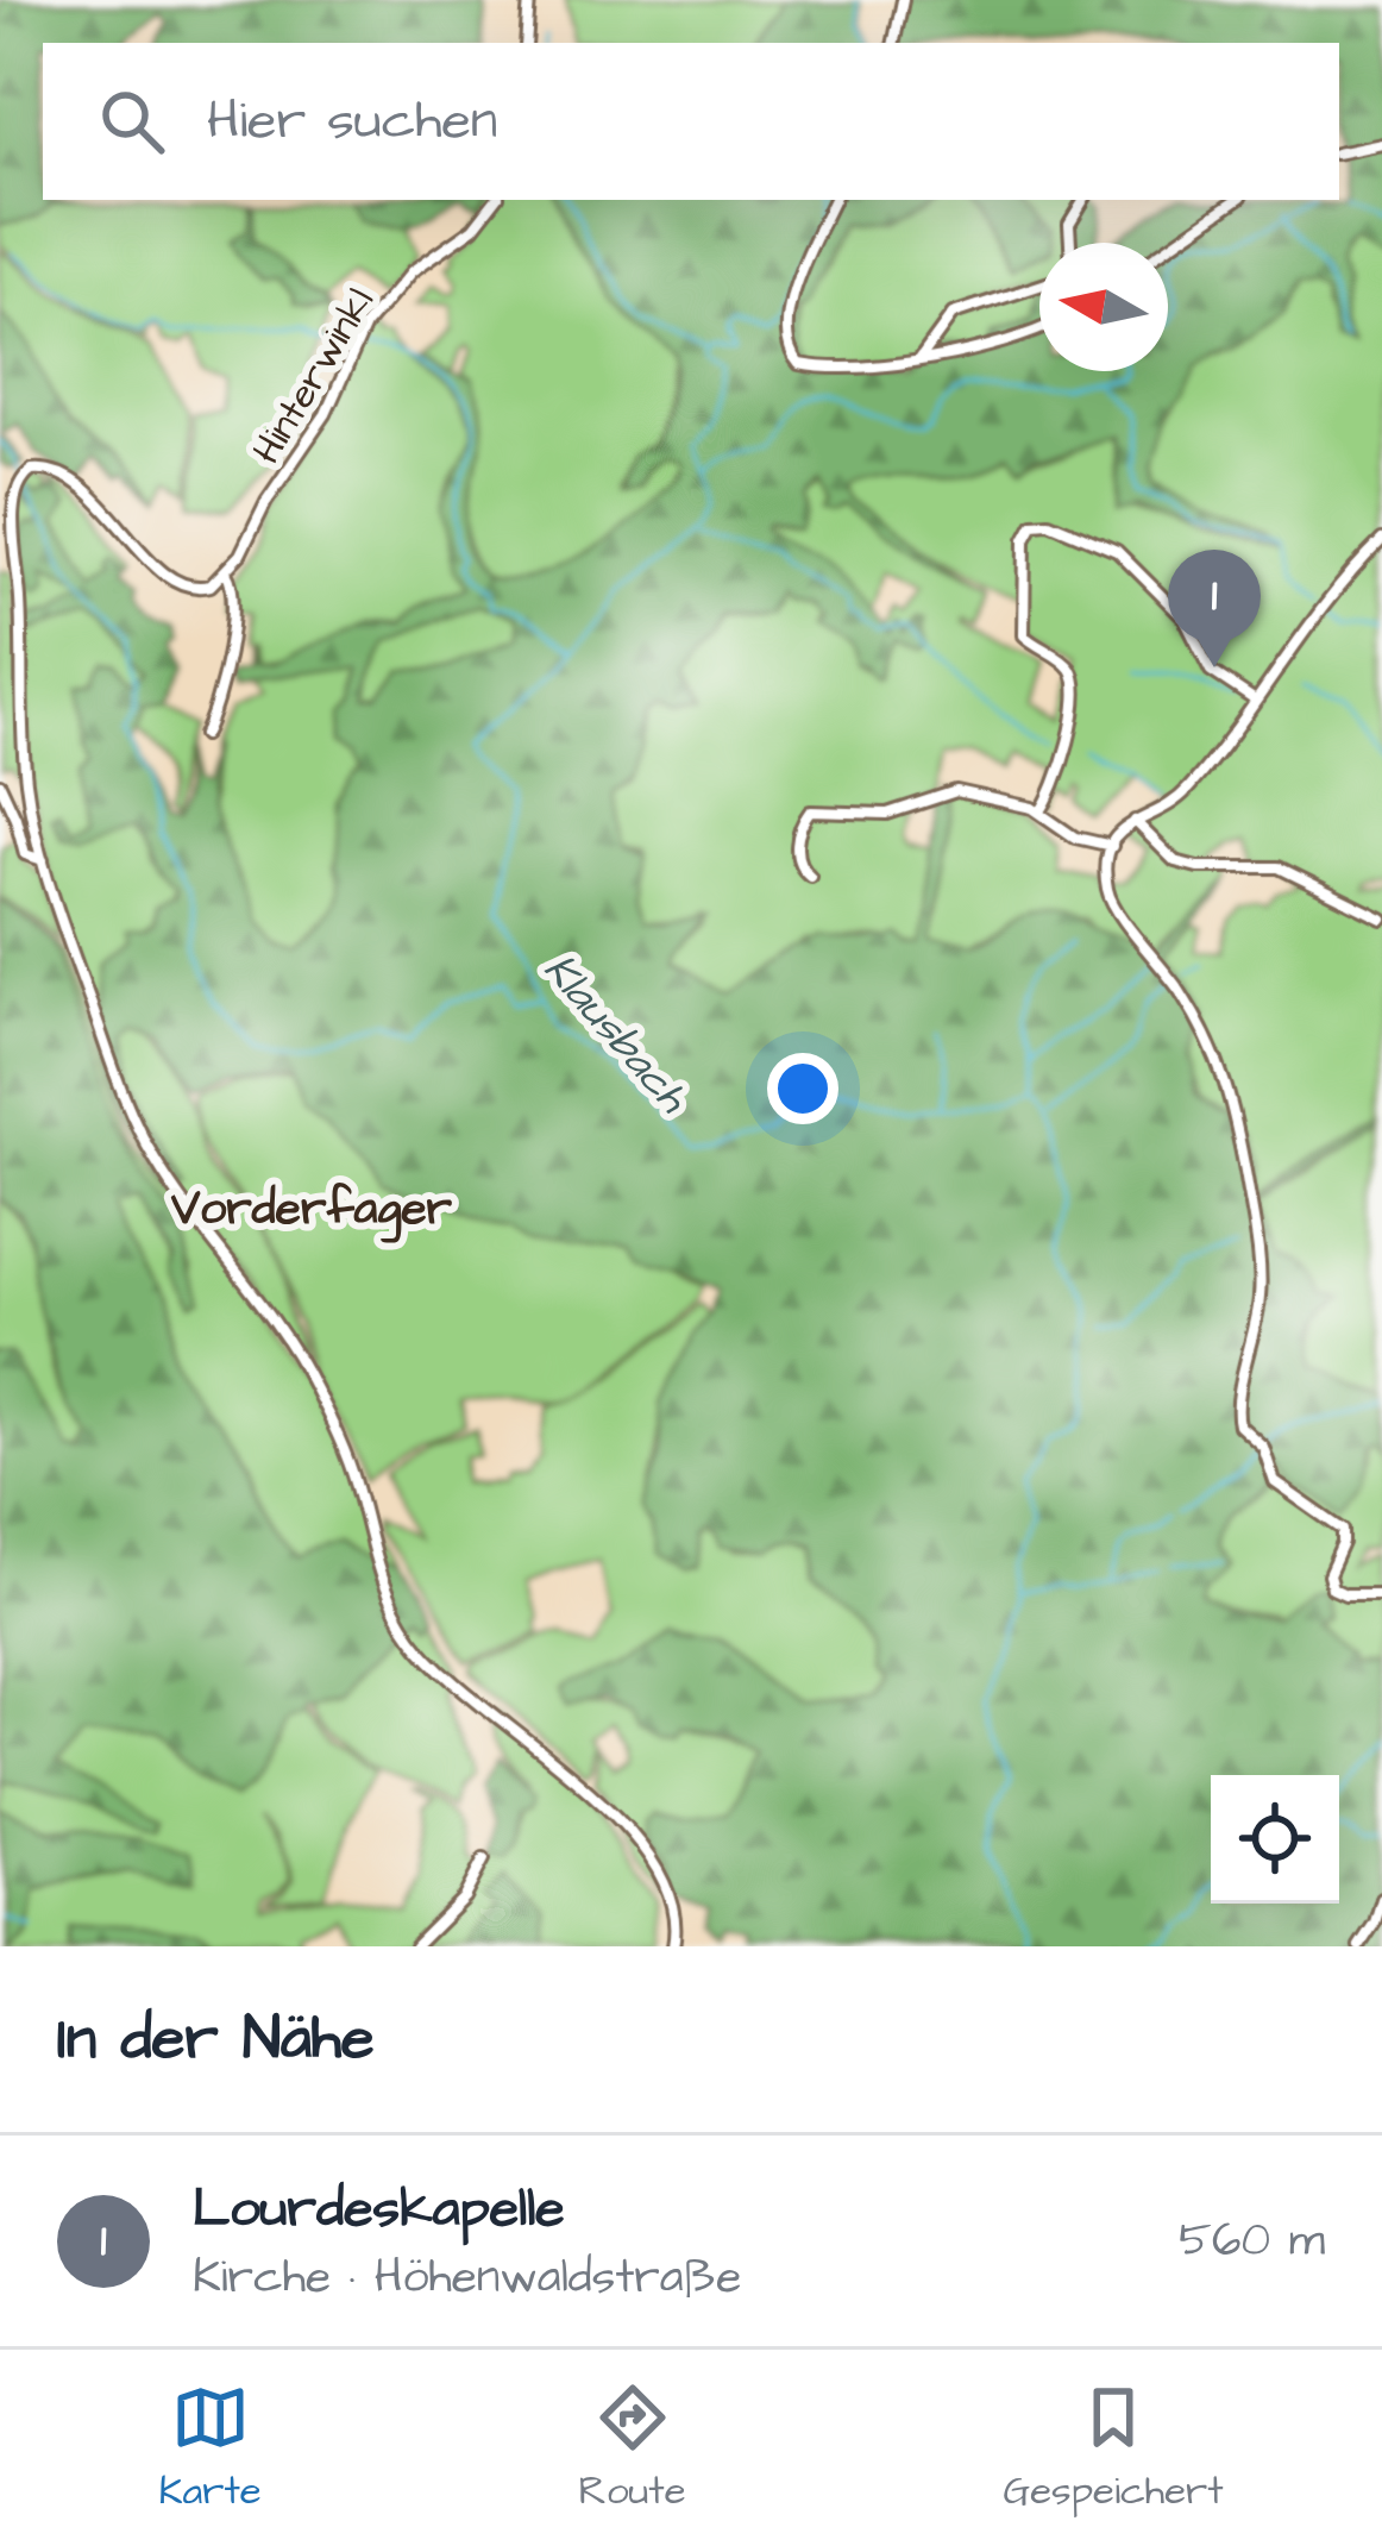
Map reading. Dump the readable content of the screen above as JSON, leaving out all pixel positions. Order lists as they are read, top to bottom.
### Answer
{
  "streets": {
    "street": ["Hinterwinkl"]
  },
  "districts": ["Vorderfager"],
  "water": ["Klausbach"],
  "north": "left",
  "page": {
    "search": "Hier suchen",
    "pins": "1",
    "heading": "In der Nähe",
    "list": [
      {
        "mark": "1",
        "name": "Lourdeskapelle",
        "note": "Kirche · Höhenwaldstraße",
        "value": "560 m"
      }
    ],
    "nav": ["Karte", "Route", "Gespeichert"]
  }
}
